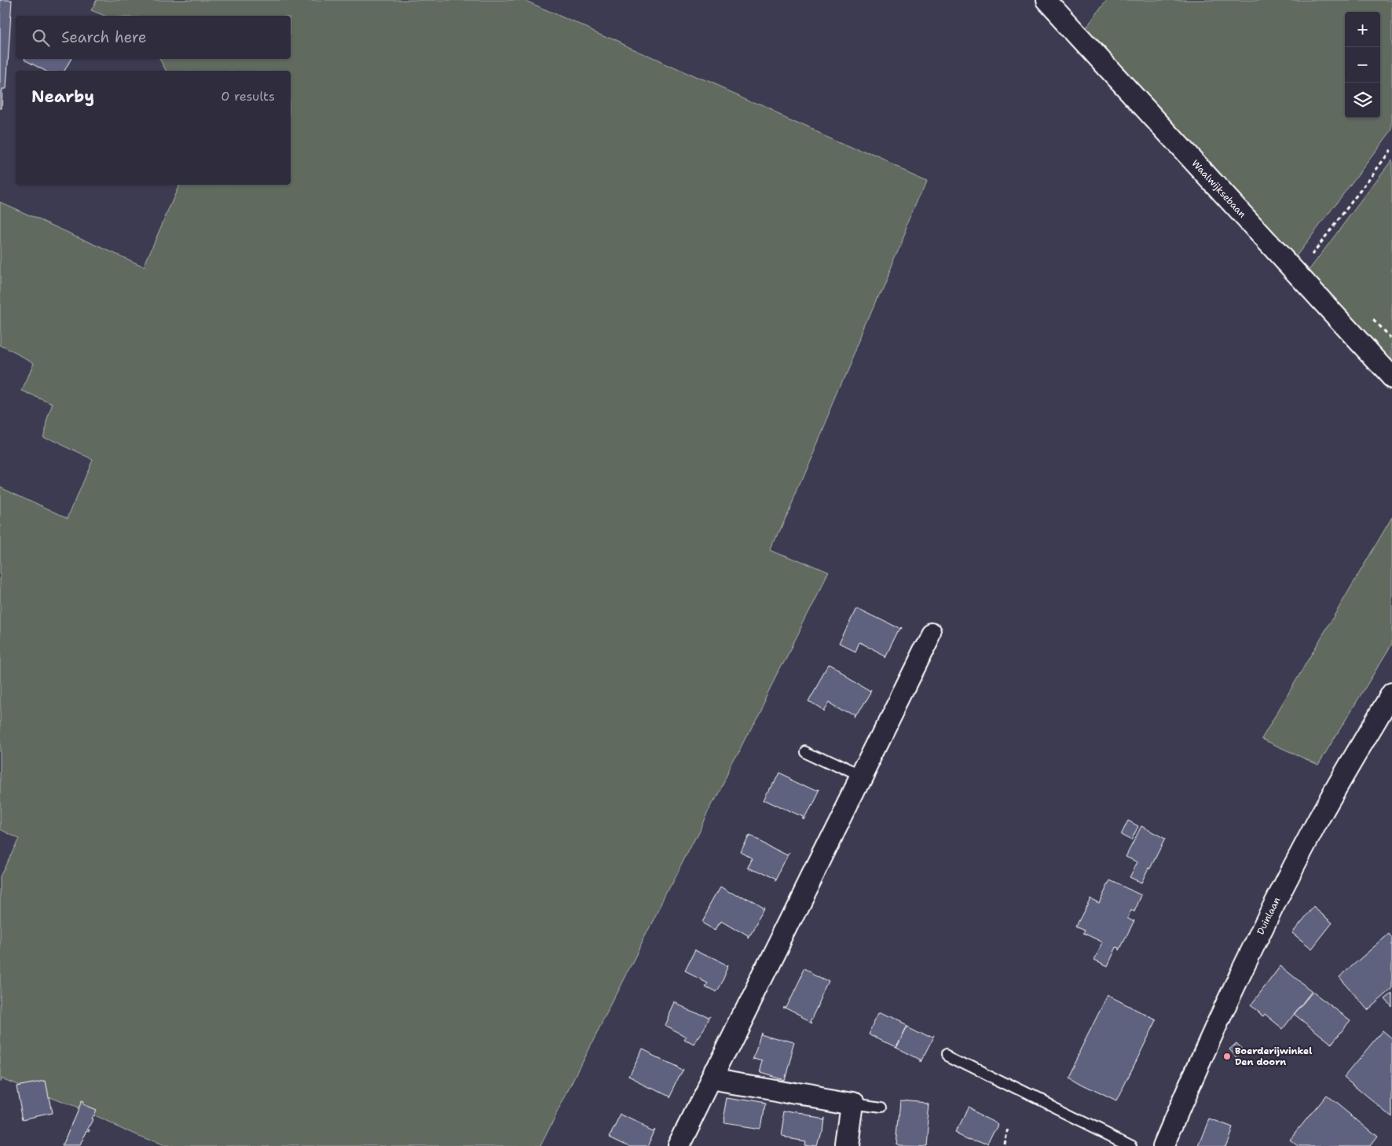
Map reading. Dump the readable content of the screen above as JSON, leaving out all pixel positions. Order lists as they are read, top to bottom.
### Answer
{
  "streets": {
    "street": ["Waalwijksebaan", "Duinlaan"]
  },
  "places": ["Boerderijwinkel Den doorn"],
  "page": {
    "map_buttons": ["+", "−"],
    "search": "Search here",
    "heading": ["Nearby", "0 results"]
  }
}
